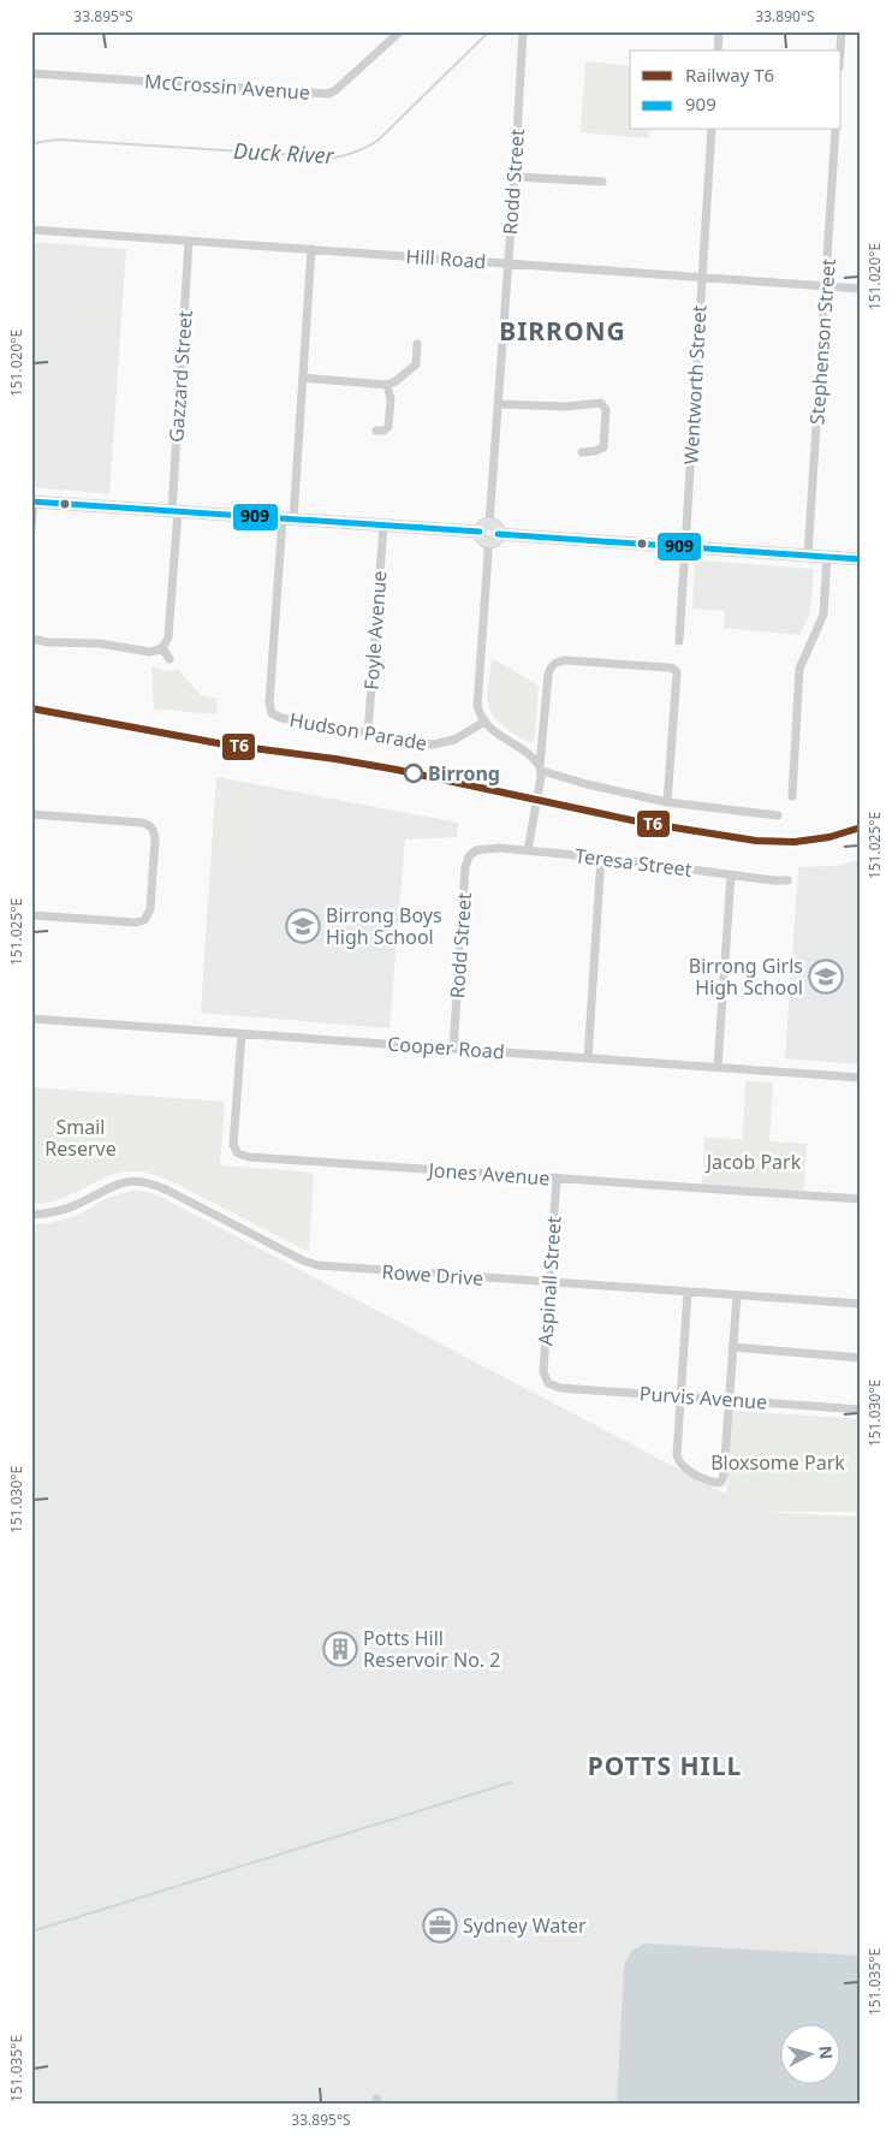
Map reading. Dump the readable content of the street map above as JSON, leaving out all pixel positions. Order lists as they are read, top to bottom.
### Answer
{
  "streets": {
    "street": [
      "McCrossin Avenue",
      "Rodd Street",
      "Hill Road",
      "Stephenson Street",
      "Gazzard Street",
      "Wentworth Street",
      "Foyle Avenue",
      "Hudson Parade",
      "Teresa Street",
      "Cooper Road",
      "Jones Avenue",
      "Rowe Drive",
      "Aspinall Street",
      "Purvis Avenue"
    ]
  },
  "crossings": [
    ["Rodd Street", "Hill Road"],
    ["Rodd Street", "Teresa Street"],
    ["Rodd Street", "Cooper Road"],
    ["Hill Road", "Stephenson Street"],
    ["Hill Road", "Gazzard Street"],
    ["Hill Road", "Wentworth Street"],
    ["Foyle Avenue", "Hudson Parade"],
    ["Cooper Road", "Jones Avenue"],
    ["Jones Avenue", "Aspinall Street"],
    ["Rowe Drive", "Aspinall Street"],
    ["Aspinall Street", "Purvis Avenue"]
  ],
  "districts": ["BIRRONG", "POTTS HILL"],
  "water": ["Duck River"],
  "parks": ["Smail Reserve", "Jacob Park", "Bloxsome Park"],
  "places": {
    "other": ["Birrong"],
    "school or university": ["Birrong Boys High School", "Birrong Girls High School"],
    "building": ["Potts Hill Reservoir No. 2"],
    "office": ["Sydney Water"]
  },
  "lines": ["transit line 909", "rail line T6"],
  "legend": ["Railway T6", "909"],
  "north": "right",
  "coordinates": [
    "33.895°S",
    "33.890°S",
    "151.020°E",
    "151.025°E",
    "151.030°E",
    "151.035°E"
  ]
}
